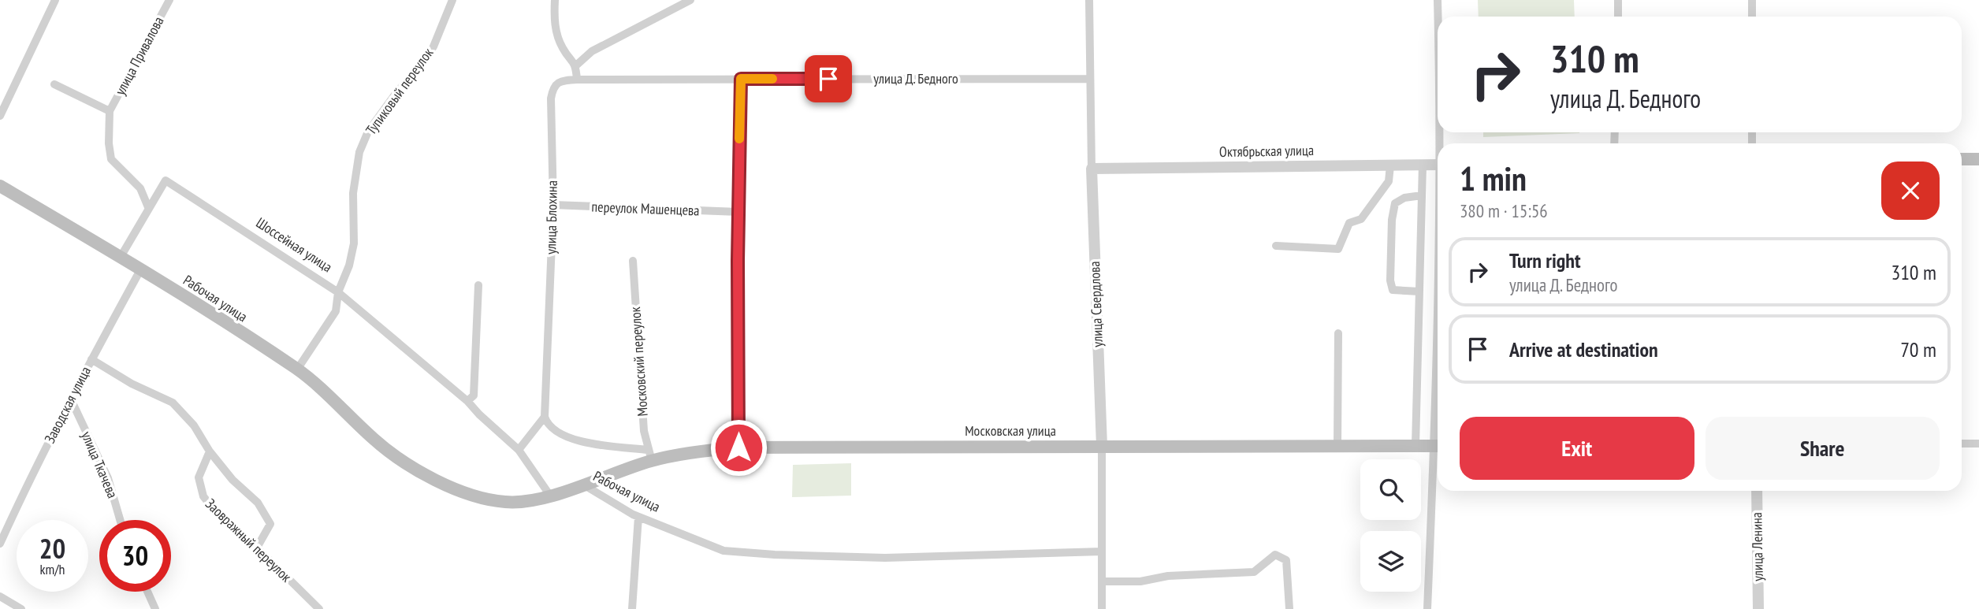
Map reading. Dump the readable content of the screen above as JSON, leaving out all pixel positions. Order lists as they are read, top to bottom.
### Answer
{
  "streets": {
    "main road": ["Рабочая улица", "Московская улица"],
    "street": [
      "улица Привалова",
      "улица Д. Бедного",
      "Тупиковый переулок",
      "Октябрьская улица",
      "переулок Машенцева",
      "улица Блохина",
      "Шоссейная улица",
      "улица Свердлова",
      "Московский переулок",
      "Заводская улица",
      "улица Ткачева",
      "Заовражный переулок",
      "улица Ленина"
    ]
  },
  "crossings": [
    ["улица Д. Бедного", "улица Блохина"],
    ["улица Д. Бедного", "улица Свердлова"],
    ["Тупиковый переулок", "Шоссейная улица"],
    ["Тупиковый переулок", "Рабочая улица"],
    ["Октябрьская улица", "улица Свердлова"],
    ["переулок Машенцева", "улица Блохина"],
    ["Шоссейная улица", "Рабочая улица"],
    ["Рабочая улица", "улица Свердлова"],
    ["Рабочая улица", "Заводская улица"],
    ["Рабочая улица", "Московская улица"],
    ["улица Свердлова", "Московская улица"],
    ["Московский переулок", "Московская улица"],
    ["Заводская улица", "улица Ткачева"]
  ],
  "page": {
    "turn": ["310 m", "улица Д. Бедного"],
    "heading": ["1 min", "380 m · 15:56"],
    "list": [
      {
        "name": "Turn right",
        "note": "улица Д. Бедного",
        "value": "310 m"
      },
      {
        "name": "Arrive at destination",
        "value": "70 m"
      }
    ],
    "buttons": ["Exit", "Share"],
    "speed": "20 km/h",
    "limit": "30"
  }
}
